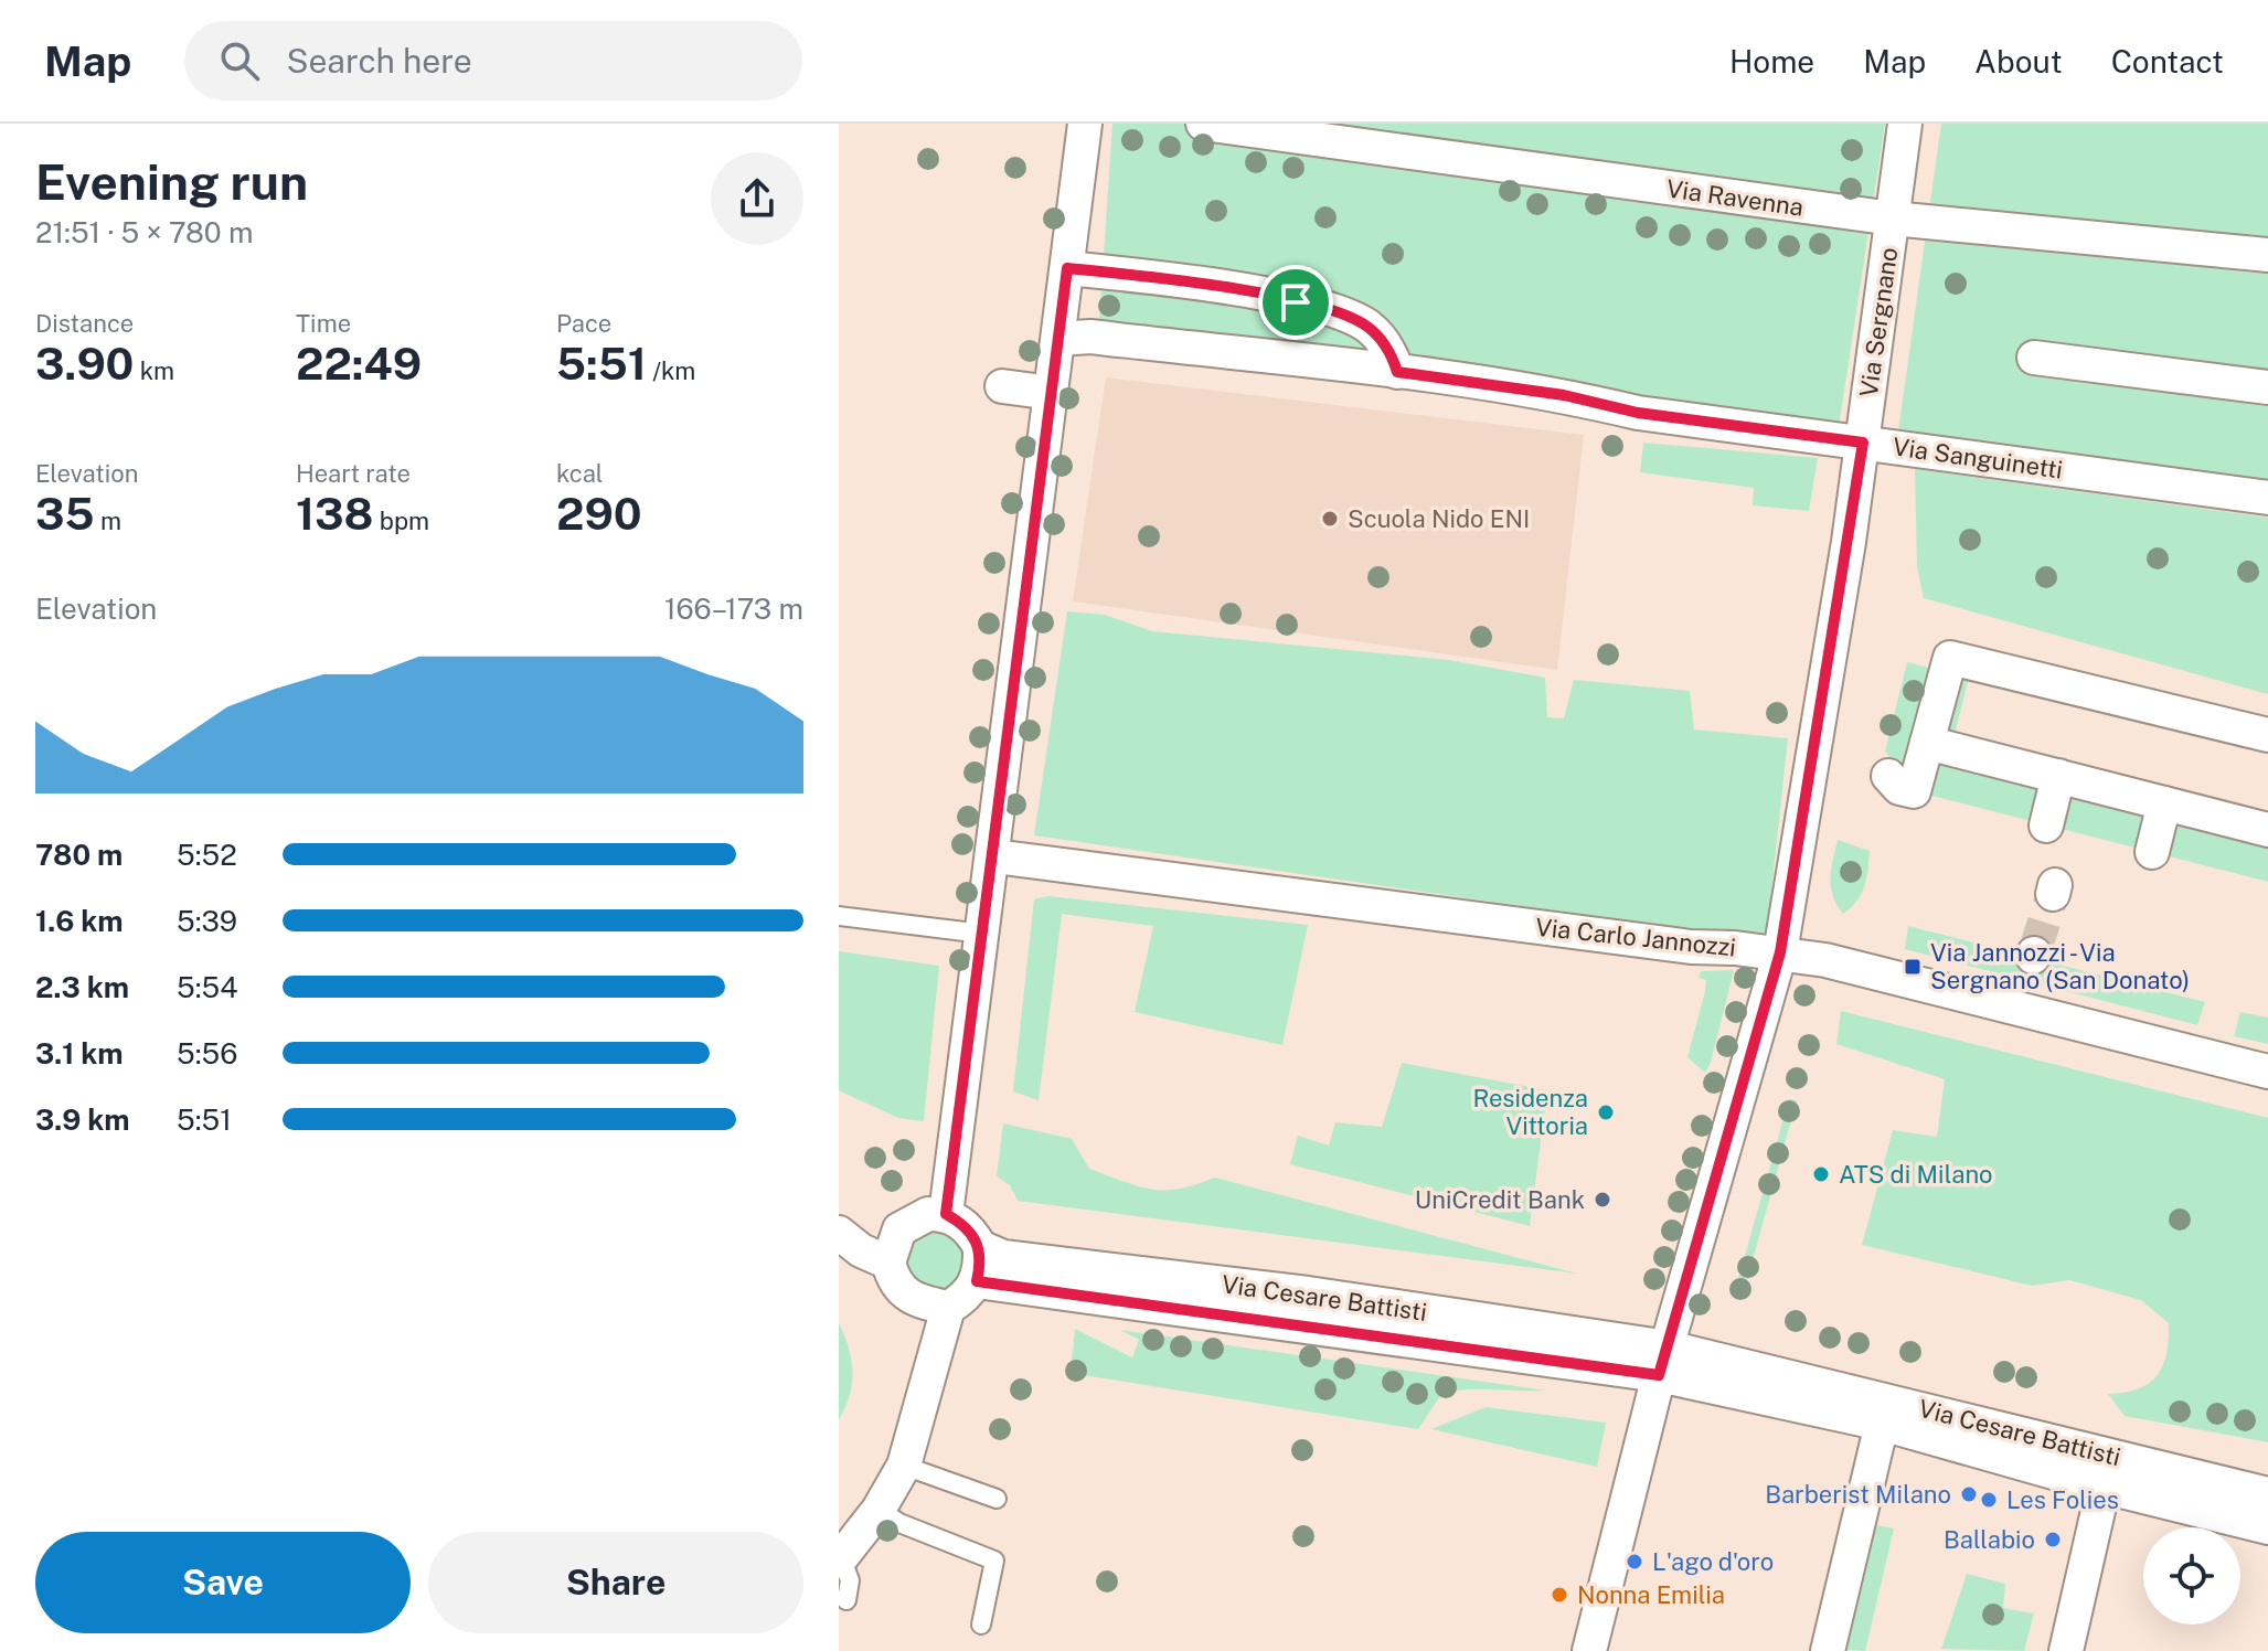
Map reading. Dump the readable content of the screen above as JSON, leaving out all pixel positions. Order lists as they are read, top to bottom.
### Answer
{
  "streets": {
    "street": [
      "Via Ravenna",
      "Via Sergnano",
      "Via Sanguinetti",
      "Via Carlo Jannozzi",
      "Via Cesare Battisti"
    ]
  },
  "crossings": [
    ["Via Ravenna", "Via Sergnano"],
    ["Via Sergnano", "Via Sanguinetti"],
    ["Via Sergnano", "Via Carlo Jannozzi"],
    ["Via Sergnano", "Via Cesare Battisti"]
  ],
  "places": {
    "other": [
      "Scuola Nido ENI",
      "Residenza Vittoria",
      "ATS di Milano",
      "UniCredit Bank",
      "Barberist Milano",
      "Les Folies",
      "Ballabio",
      "L'ago d'oro",
      "Nonna Emilia"
    ],
    "transit": ["Via Jannozzi - Via Sergnano (San Donato)"]
  },
  "page": {
    "header": "Map",
    "search": "Search here",
    "nav": [
      "Home",
      "Map",
      "About",
      "Contact"
    ],
    "heading": ["Evening run", "21:51 · 5 × 780 m"],
    "stats": [
      ["Distance", "3.90 km"],
      ["Time", "22:49"],
      ["Pace", "5:51 /km"],
      ["Elevation", "35 m"],
      ["Heart rate", "138 bpm"],
      ["kcal", "290"]
    ],
    "chart": ["Elevation", "166–173 m"],
    "list": [
      {
        "name": "780 m",
        "note": "5:52"
      },
      {
        "name": "1.6 km",
        "note": "5:39"
      },
      {
        "name": "2.3 km",
        "note": "5:54"
      },
      {
        "name": "3.1 km",
        "note": "5:56"
      },
      {
        "name": "3.9 km",
        "note": "5:51"
      }
    ],
    "buttons": ["Save", "Share"]
  }
}
